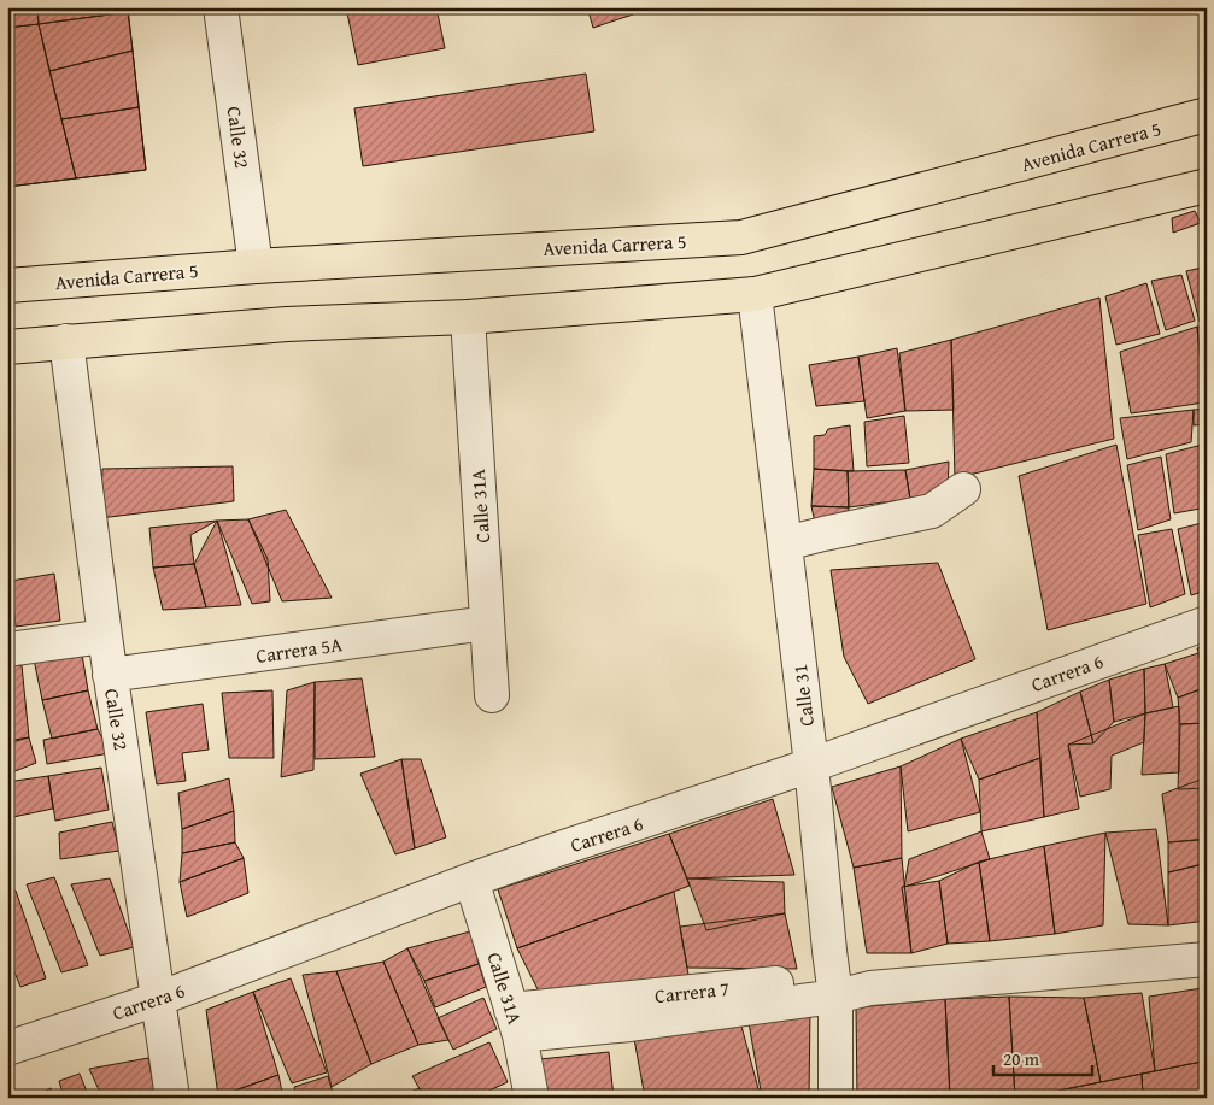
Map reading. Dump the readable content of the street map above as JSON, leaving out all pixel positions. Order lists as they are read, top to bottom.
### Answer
{
  "streets": {
    "main road": ["Avenida Carrera 5"],
    "street": [
      "Calle 32",
      "Calle 31A",
      "Carrera 5A",
      "Carrera 6",
      "Calle 31",
      "Carrera 7"
    ]
  },
  "crossings": [
    ["Calle 32", "Avenida Carrera 5"],
    ["Calle 32", "Carrera 5A"],
    ["Calle 32", "Carrera 6"],
    ["Calle 31A", "Carrera 5A"],
    ["Calle 31A", "Carrera 6"],
    ["Calle 31A", "Carrera 7"],
    ["Carrera 6", "Calle 31"],
    ["Calle 31", "Carrera 7"]
  ],
  "scale_bar": "20 m"
}
